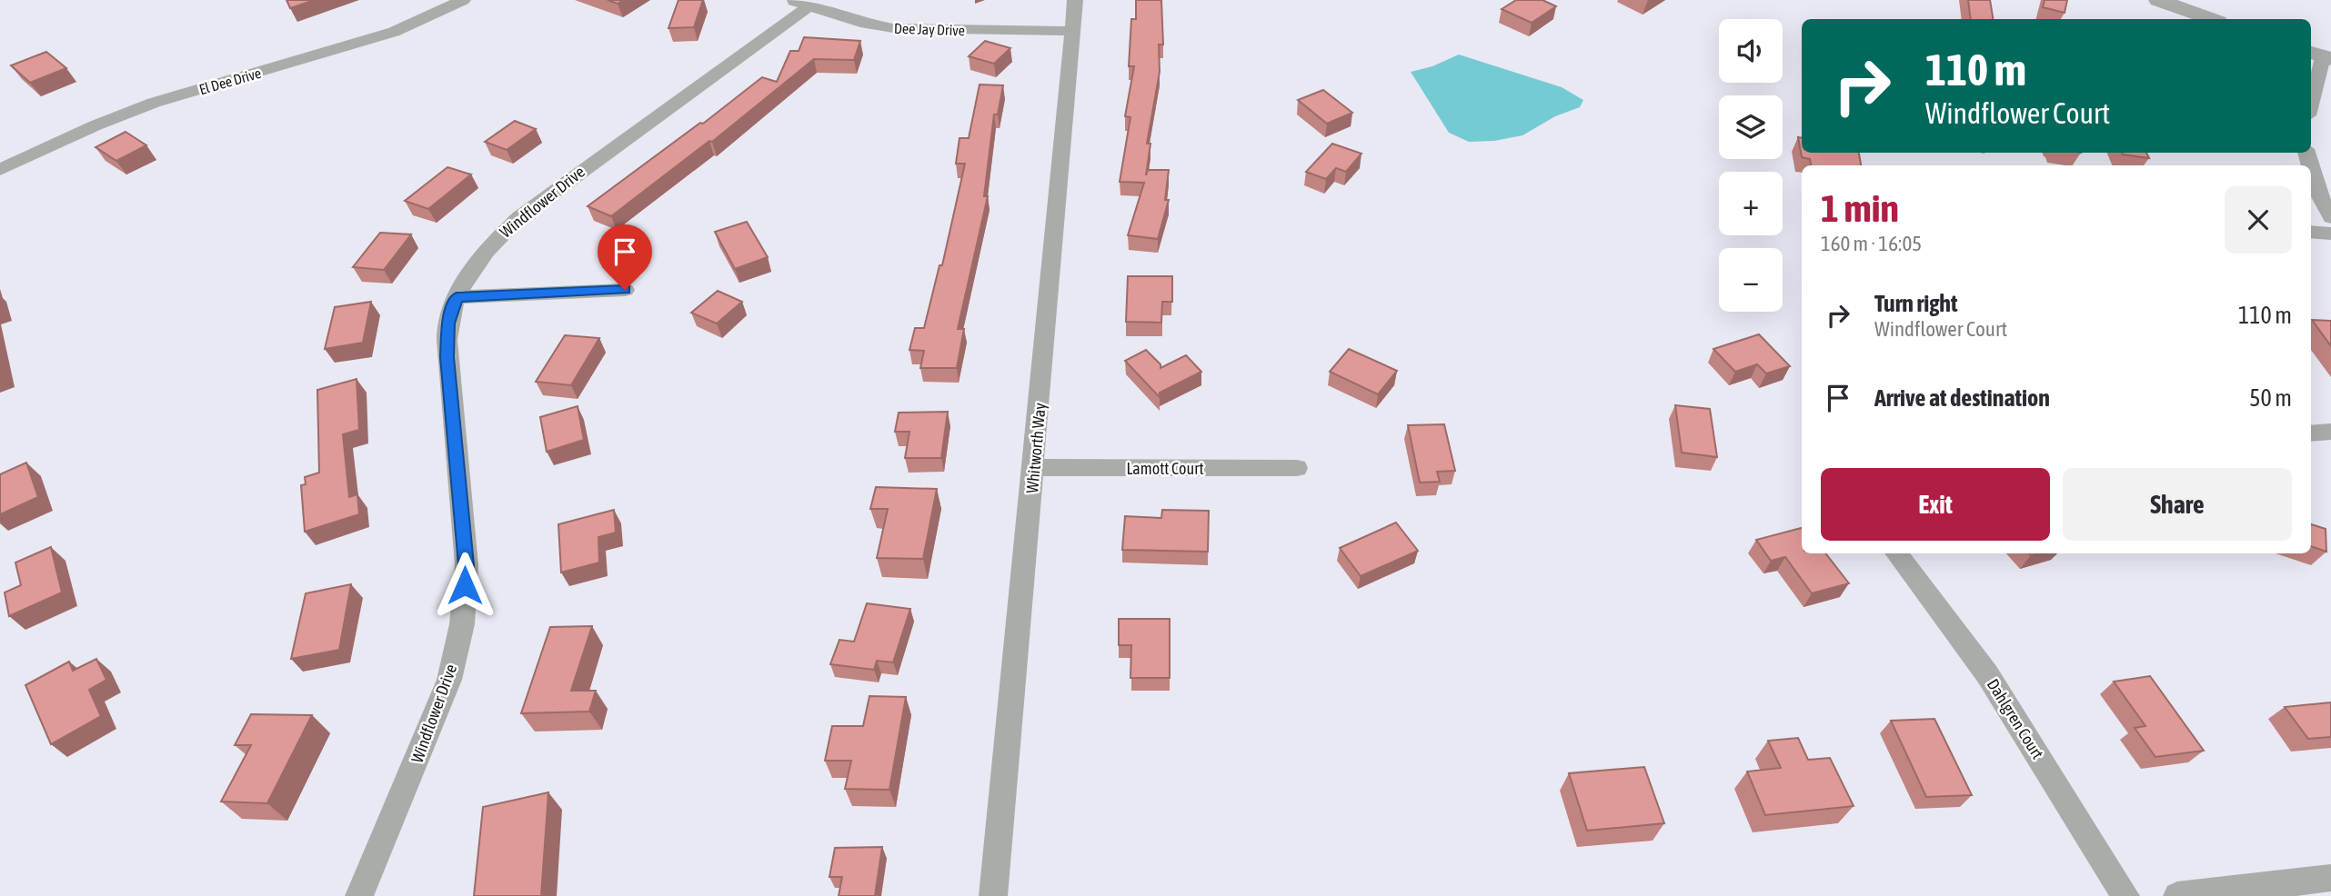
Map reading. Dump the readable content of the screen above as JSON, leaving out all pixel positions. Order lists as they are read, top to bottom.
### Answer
{
  "streets": {
    "street": [
      "Dee Jay Drive",
      "El Dee Drive",
      "Windflower Drive",
      "Whitworth Way",
      "Lamott Court",
      "Dahlgren Court"
    ]
  },
  "crossings": [
    ["Dee Jay Drive", "Windflower Drive"],
    ["Dee Jay Drive", "Whitworth Way"],
    ["Whitworth Way", "Lamott Court"]
  ],
  "page": {
    "map_buttons": ["+", "−"],
    "turn": ["110 m", "Windflower Court"],
    "heading": ["1 min", "160 m · 16:05"],
    "list": [
      {
        "name": "Turn right",
        "note": "Windflower Court",
        "value": "110 m"
      },
      {
        "name": "Arrive at destination",
        "value": "50 m"
      }
    ],
    "buttons": ["Exit", "Share"]
  }
}
